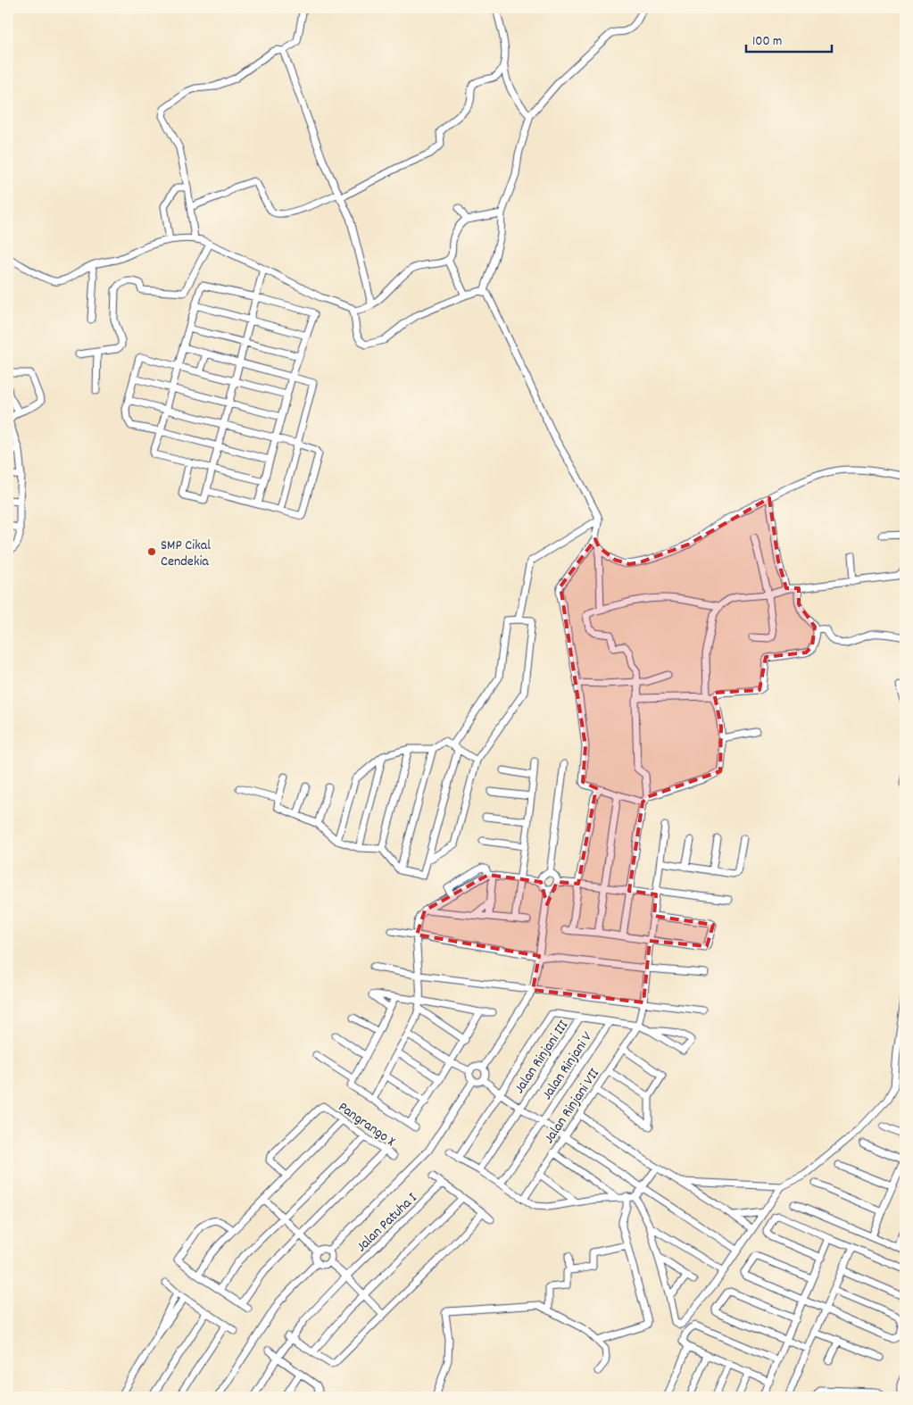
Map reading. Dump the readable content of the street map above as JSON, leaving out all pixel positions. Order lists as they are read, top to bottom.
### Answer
{
  "streets": {
    "street": [
      "Jalan Rinjani III",
      "Jalan Rinjani V",
      "Jalan Rinjani VII",
      "Pangrango X",
      "Jalan Patuha I"
    ]
  },
  "places": ["SMP Cikal Cendekia"],
  "scale_bar": "100 m"
}
